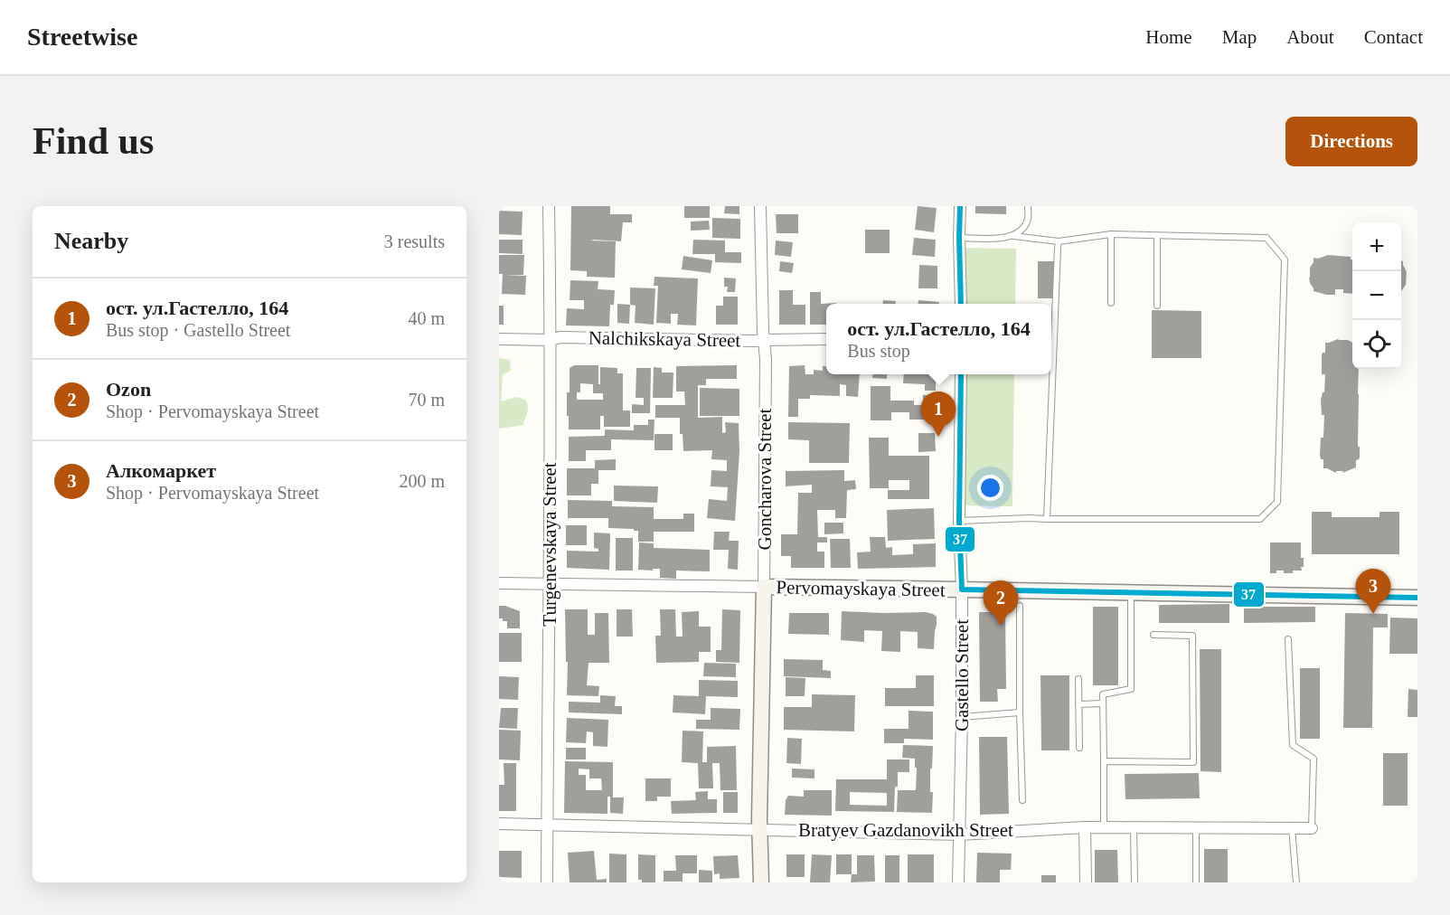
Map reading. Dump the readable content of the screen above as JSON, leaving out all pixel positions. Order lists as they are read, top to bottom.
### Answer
{
  "streets": {
    "street": [
      "Nalchikskaya Street",
      "Goncharova Street",
      "Turgenevskaya Street",
      "Pervomayskaya Street",
      "Gastello Street",
      "Bratyev Gazdanovikh Street"
    ]
  },
  "crossings": [
    ["Nalchikskaya Street", "Goncharova Street"],
    ["Nalchikskaya Street", "Turgenevskaya Street"],
    ["Goncharova Street", "Pervomayskaya Street"],
    ["Goncharova Street", "Bratyev Gazdanovikh Street"],
    ["Turgenevskaya Street", "Pervomayskaya Street"],
    ["Turgenevskaya Street", "Bratyev Gazdanovikh Street"],
    ["Pervomayskaya Street", "Gastello Street"],
    ["Gastello Street", "Bratyev Gazdanovikh Street"]
  ],
  "lines": ["transit line 37"],
  "page": {
    "header": "Streetwise",
    "nav": [
      "Home",
      "Map",
      "About",
      "Contact"
    ],
    "buttons": "Directions",
    "title": "Find us",
    "heading": ["Nearby", "3 results"],
    "map_buttons": ["+", "−"],
    "list": [
      {
        "mark": "1",
        "name": "ост. ул.Гастелло, 164",
        "note": "Bus stop · Gastello Street",
        "value": "40 m"
      },
      {
        "mark": "2",
        "name": "Ozon",
        "note": "Shop · Pervomayskaya Street",
        "value": "70 m"
      },
      {
        "mark": "3",
        "name": "Алкомаркет",
        "note": "Shop · Pervomayskaya Street",
        "value": "200 m"
      }
    ],
    "popup": ["ост. ул.Гастелло, 164", "Bus stop"],
    "pins": ["1", "3", "2"]
  }
}
